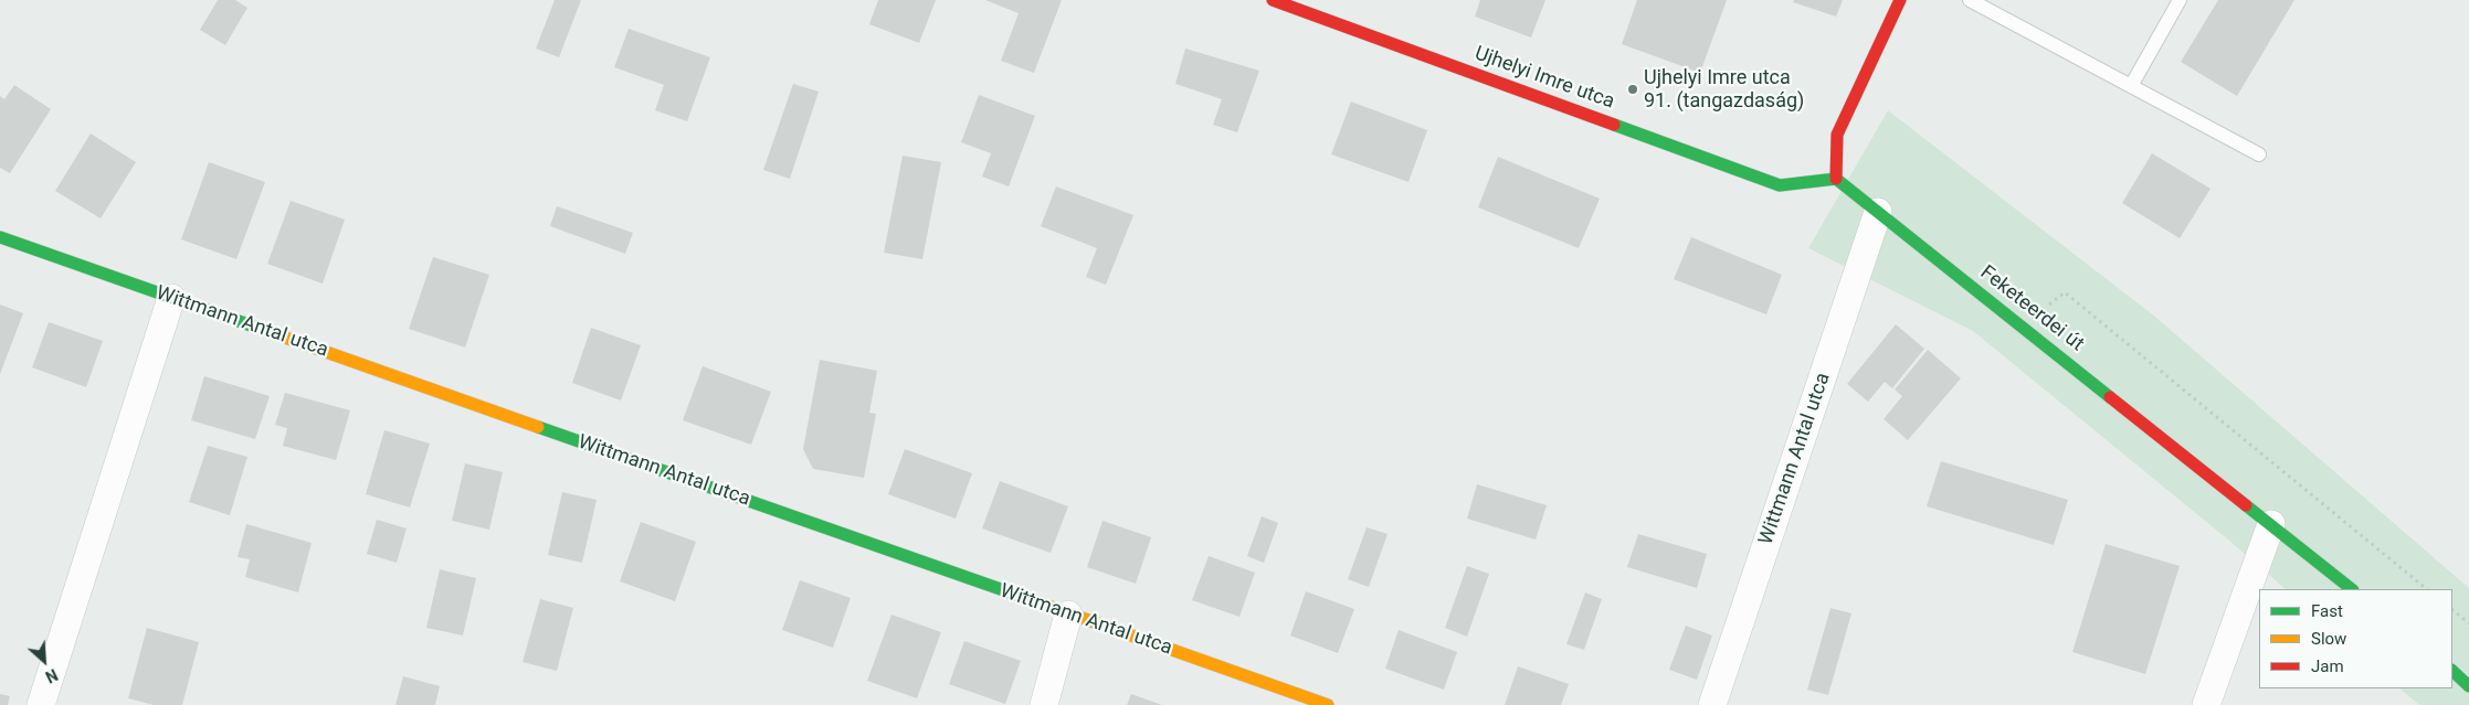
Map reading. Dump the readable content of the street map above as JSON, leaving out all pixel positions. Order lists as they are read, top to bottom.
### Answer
{
  "streets": {
    "street": ["Ujhelyi Imre utca", "Feketeerdei út", "Wittmann Antal utca"]
  },
  "crossings": [
    ["Ujhelyi Imre utca", "Feketeerdei út"],
    ["Feketeerdei út", "Wittmann Antal utca"]
  ],
  "places": ["Ujhelyi Imre utca 91. (tangazdaság)"],
  "legend": ["Fast", "Slow", "Jam"],
  "north": "bottom right"
}
